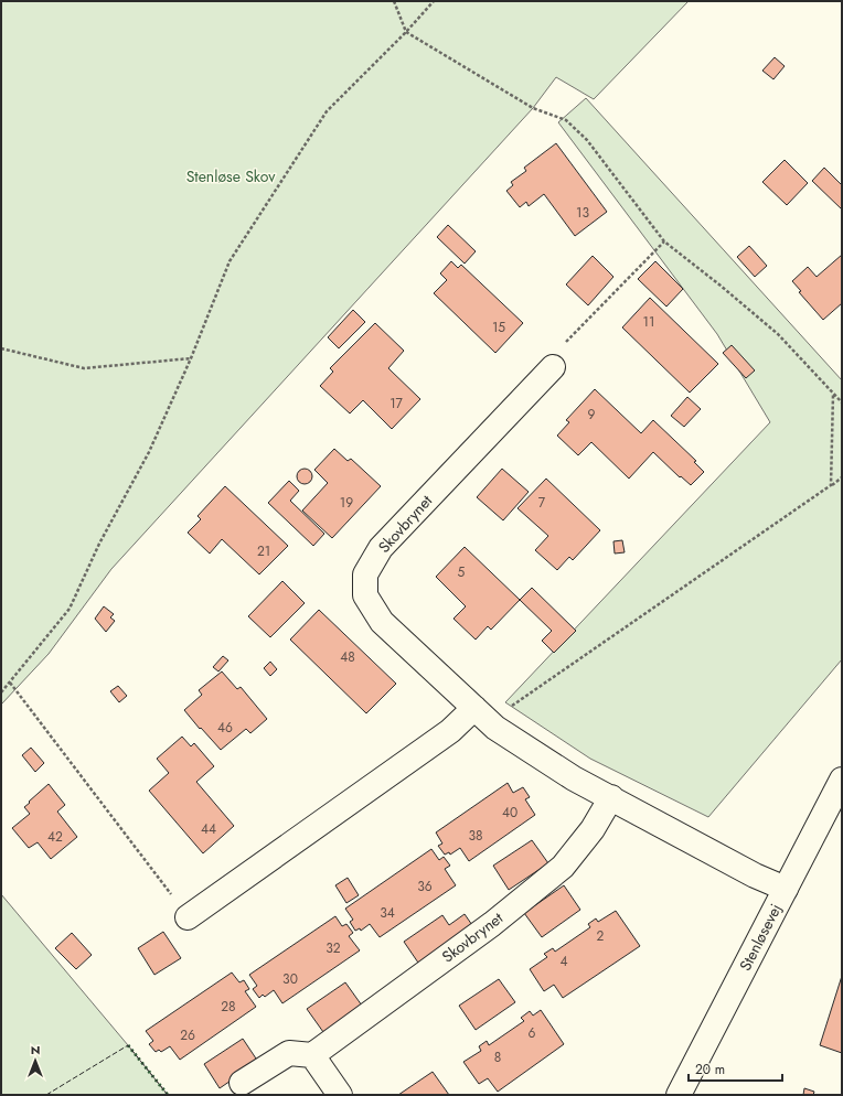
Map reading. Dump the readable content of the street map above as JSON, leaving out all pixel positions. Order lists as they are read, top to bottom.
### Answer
{
  "streets": {
    "street": ["Skovbrynet", "Stenløsevej"]
  },
  "crossings": [
    ["Skovbrynet", "Stenløsevej"]
  ],
  "parks": ["Stenløse Skov"],
  "house_numbers": [
    "13",
    "11",
    "15",
    "17",
    "9",
    "19",
    "7",
    "21",
    "5",
    "48",
    "46",
    "40",
    "44",
    "38",
    "42",
    "36",
    "34",
    "2",
    "32",
    "4",
    "30",
    "28",
    "6",
    "26",
    "8"
  ],
  "scale_bar": "20 m",
  "north": "top"
}
